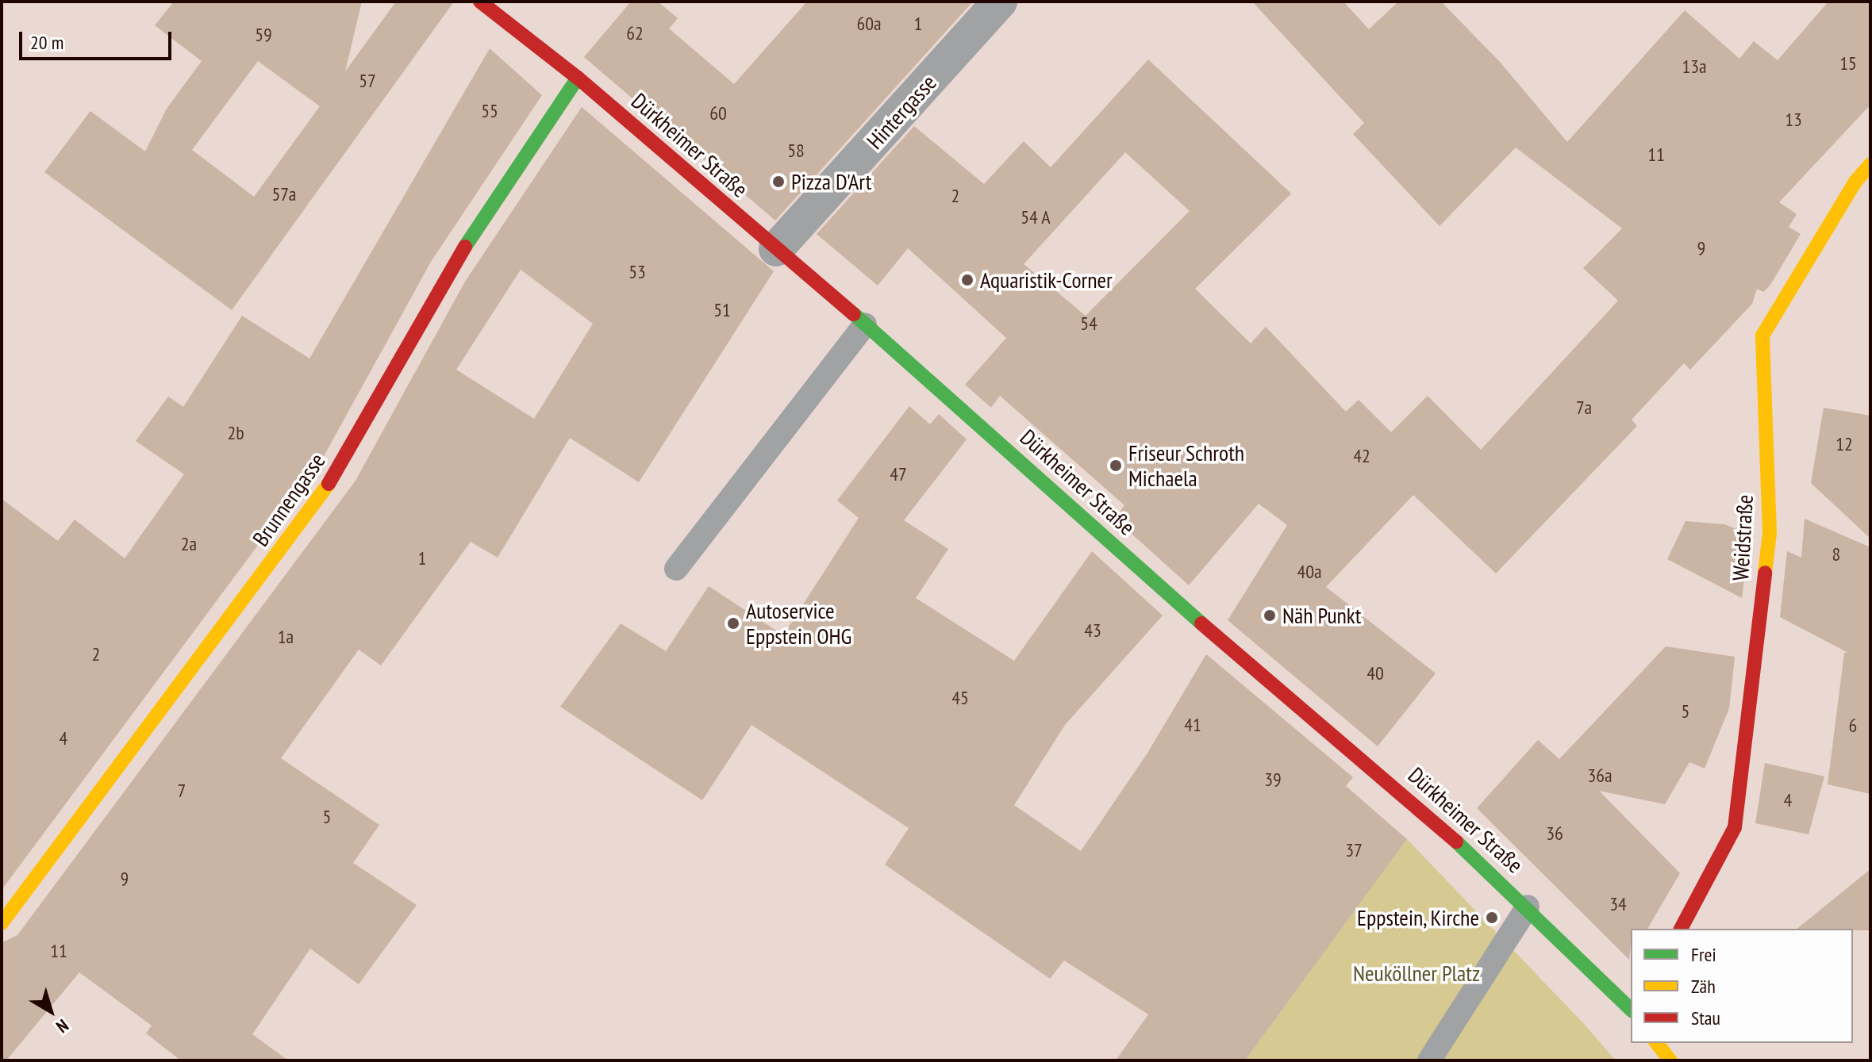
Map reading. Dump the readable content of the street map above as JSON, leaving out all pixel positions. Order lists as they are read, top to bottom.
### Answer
{
  "streets": {
    "street": [
      "Hintergasse",
      "Dürkheimer Straße",
      "Brunnengasse",
      "Weidstraße"
    ]
  },
  "crossings": [
    ["Hintergasse", "Dürkheimer Straße"],
    ["Dürkheimer Straße", "Brunnengasse"]
  ],
  "parks": ["Neuköllner Platz"],
  "places": [
    "Pizza D'Art",
    "Aquaristik-Corner",
    "Friseur Schroth Michaela",
    "Näh Punkt",
    "Autoservice Eppstein OHG",
    "Eppstein, Kirche"
  ],
  "house_numbers": [
    "60a",
    "1",
    "62",
    "59",
    "15",
    "13a",
    "57",
    "55",
    "60",
    "13",
    "58",
    "11",
    "57a",
    "2",
    "54 A",
    "9",
    "53",
    "51",
    "54",
    "7a",
    "2b",
    "12",
    "42",
    "47",
    "2a",
    "8",
    "1",
    "40a",
    "43",
    "1a",
    "2",
    "40",
    "45",
    "5",
    "41",
    "6",
    "4",
    "36a",
    "39",
    "7",
    "4",
    "5",
    "36",
    "37",
    "9",
    "34",
    "11"
  ],
  "legend": ["Frei", "Zäh", "Stau"],
  "scale_bar": "20 m",
  "north": "bottom right"
}
